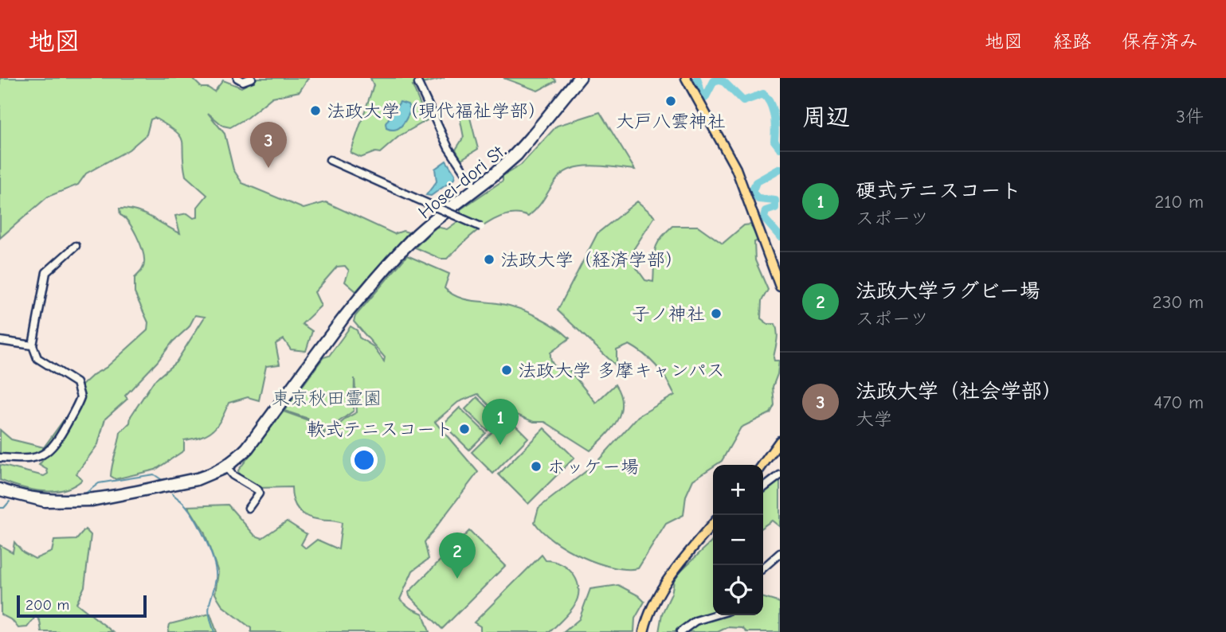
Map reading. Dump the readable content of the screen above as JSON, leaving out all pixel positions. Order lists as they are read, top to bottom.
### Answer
{
  "streets": {
    "street": ["Hosei-dori St."]
  },
  "parks": ["東京秋田霊園"],
  "places": [
    "大戸八雲神社",
    "法政大学（現代福祉学部）",
    "法政大学（経済学部）",
    "子ノ神社",
    "法政大学 多摩キャンパス",
    "軟式テニスコート",
    "ホッケー場"
  ],
  "scale_bar": "200 m",
  "page": {
    "header": "地図",
    "nav": ["地図", "経路", "保存済み"],
    "heading": ["周辺", "3件"],
    "pins": ["3", "1", "2"],
    "list": [
      {
        "mark": "1",
        "name": "硬式テニスコート",
        "note": "スポーツ",
        "value": "210 m"
      },
      {
        "mark": "2",
        "name": "法政大学ラグビー場",
        "note": "スポーツ",
        "value": "230 m"
      },
      {
        "mark": "3",
        "name": "法政大学（社会学部）",
        "note": "大学",
        "value": "470 m"
      }
    ],
    "map_buttons": ["+", "−"],
    "scale": "200 m"
  }
}
